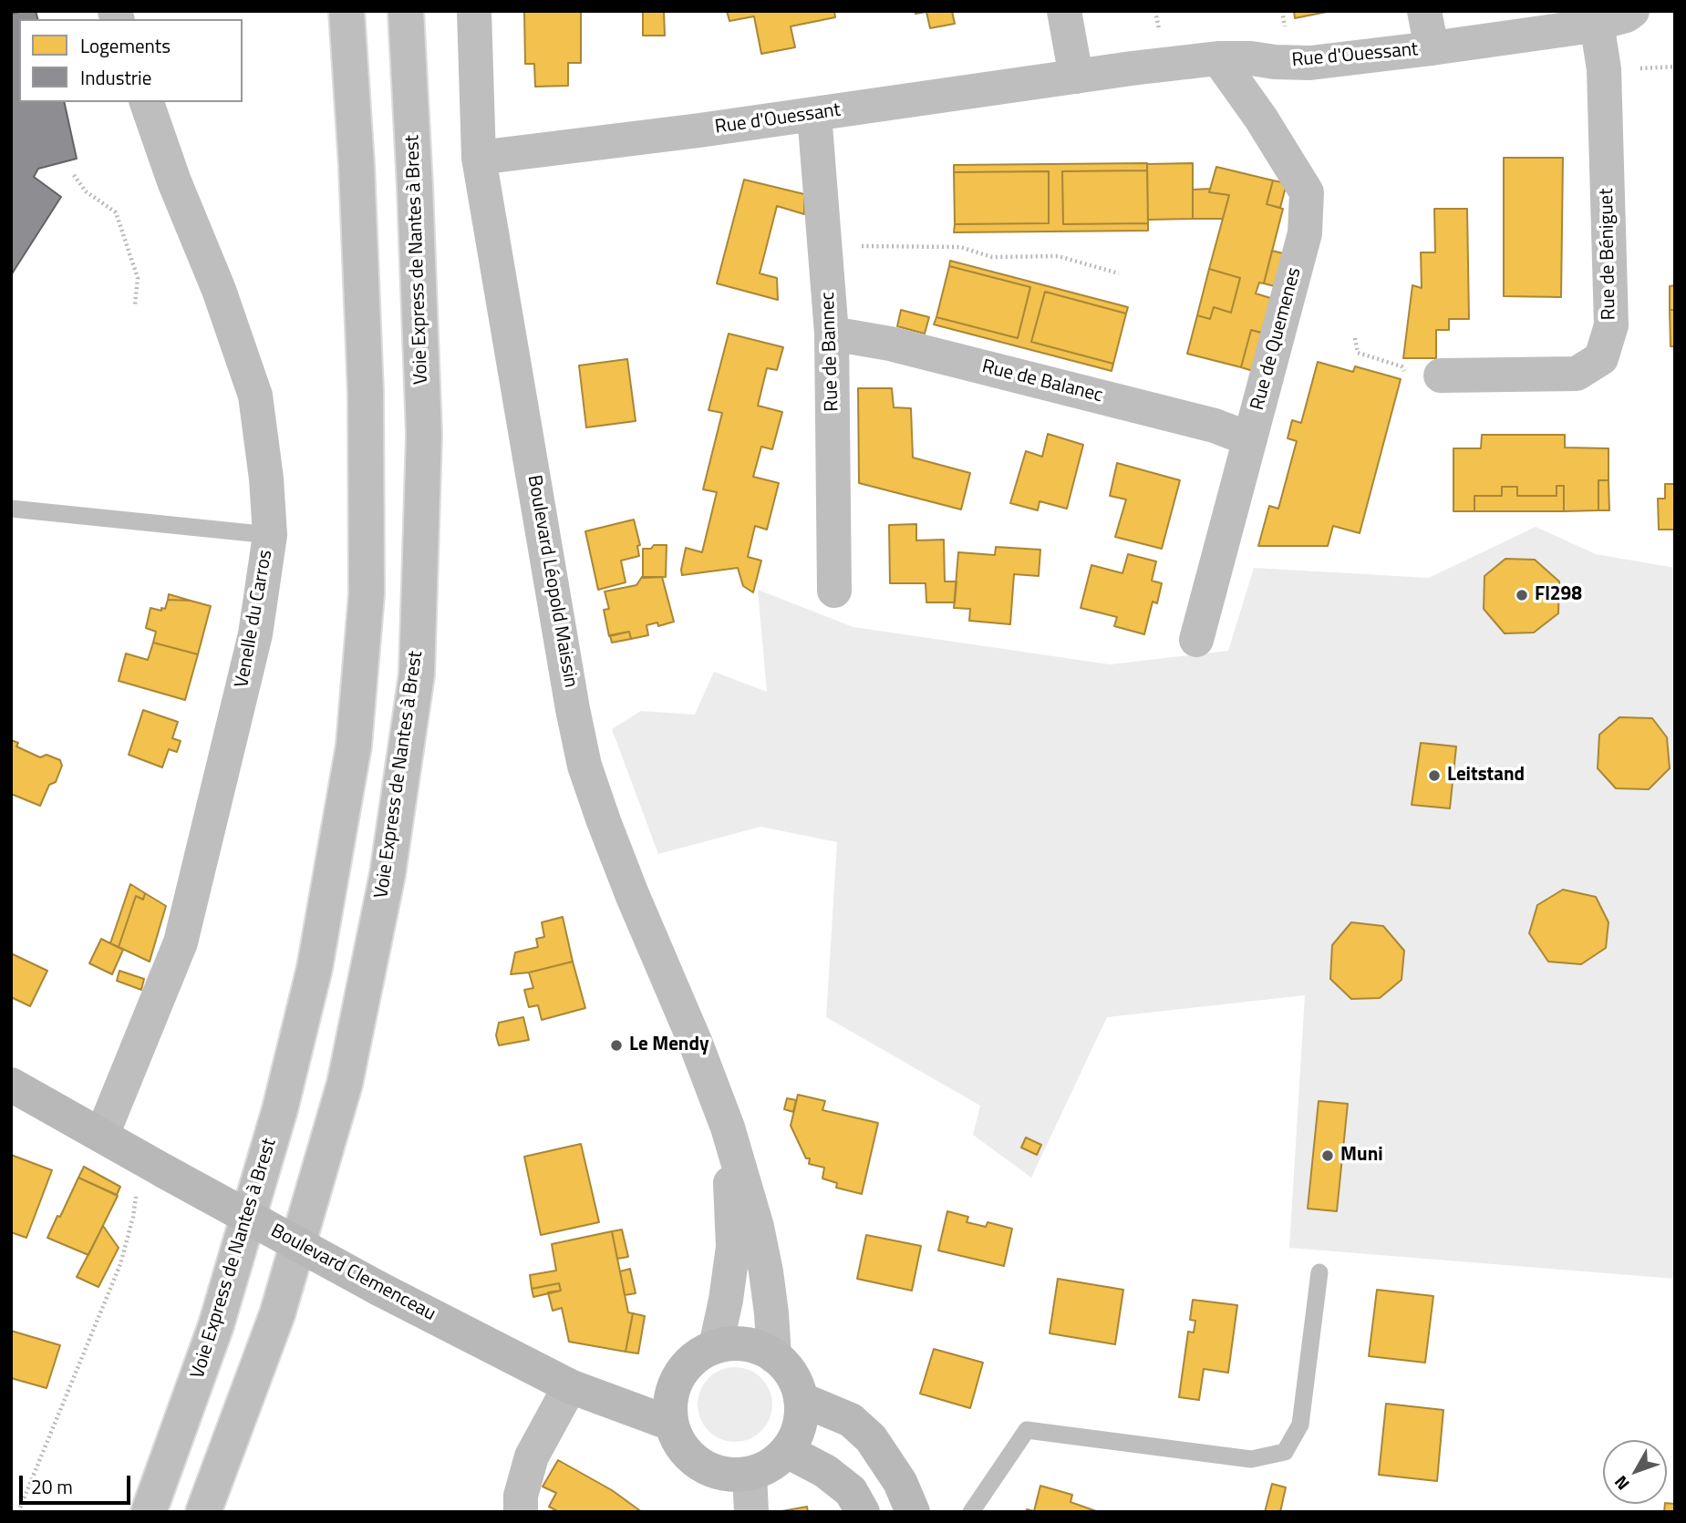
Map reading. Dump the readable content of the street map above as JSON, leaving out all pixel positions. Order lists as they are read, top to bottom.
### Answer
{
  "streets": {
    "main road": [
      "Rue d'Ouessant",
      "Rue de Béniguet",
      "Voie Express de Nantes à Brest",
      "Rue de Quemenes",
      "Rue de Bannec",
      "Rue de Balanec",
      "Boulevard Léopold Maissin",
      "Venelle du Carros"
    ],
    "street": ["Boulevard Clemenceau"]
  },
  "crossings": [
    ["Rue d'Ouessant", "Rue de Béniguet"],
    ["Rue d'Ouessant", "Rue de Quemenes"],
    ["Rue d'Ouessant", "Rue de Bannec"],
    ["Rue d'Ouessant", "Boulevard Léopold Maissin"],
    ["Rue de Quemenes", "Rue de Balanec"],
    ["Rue de Bannec", "Rue de Balanec"],
    ["Boulevard Léopold Maissin", "Boulevard Clemenceau"],
    ["Venelle du Carros", "Boulevard Clemenceau"]
  ],
  "places": [
    "Fl298",
    "Leitstand",
    "Le Mendy",
    "Muni"
  ],
  "legend": ["Logements", "Industrie"],
  "scale_bar": "20 m",
  "north": "bottom left"
}
